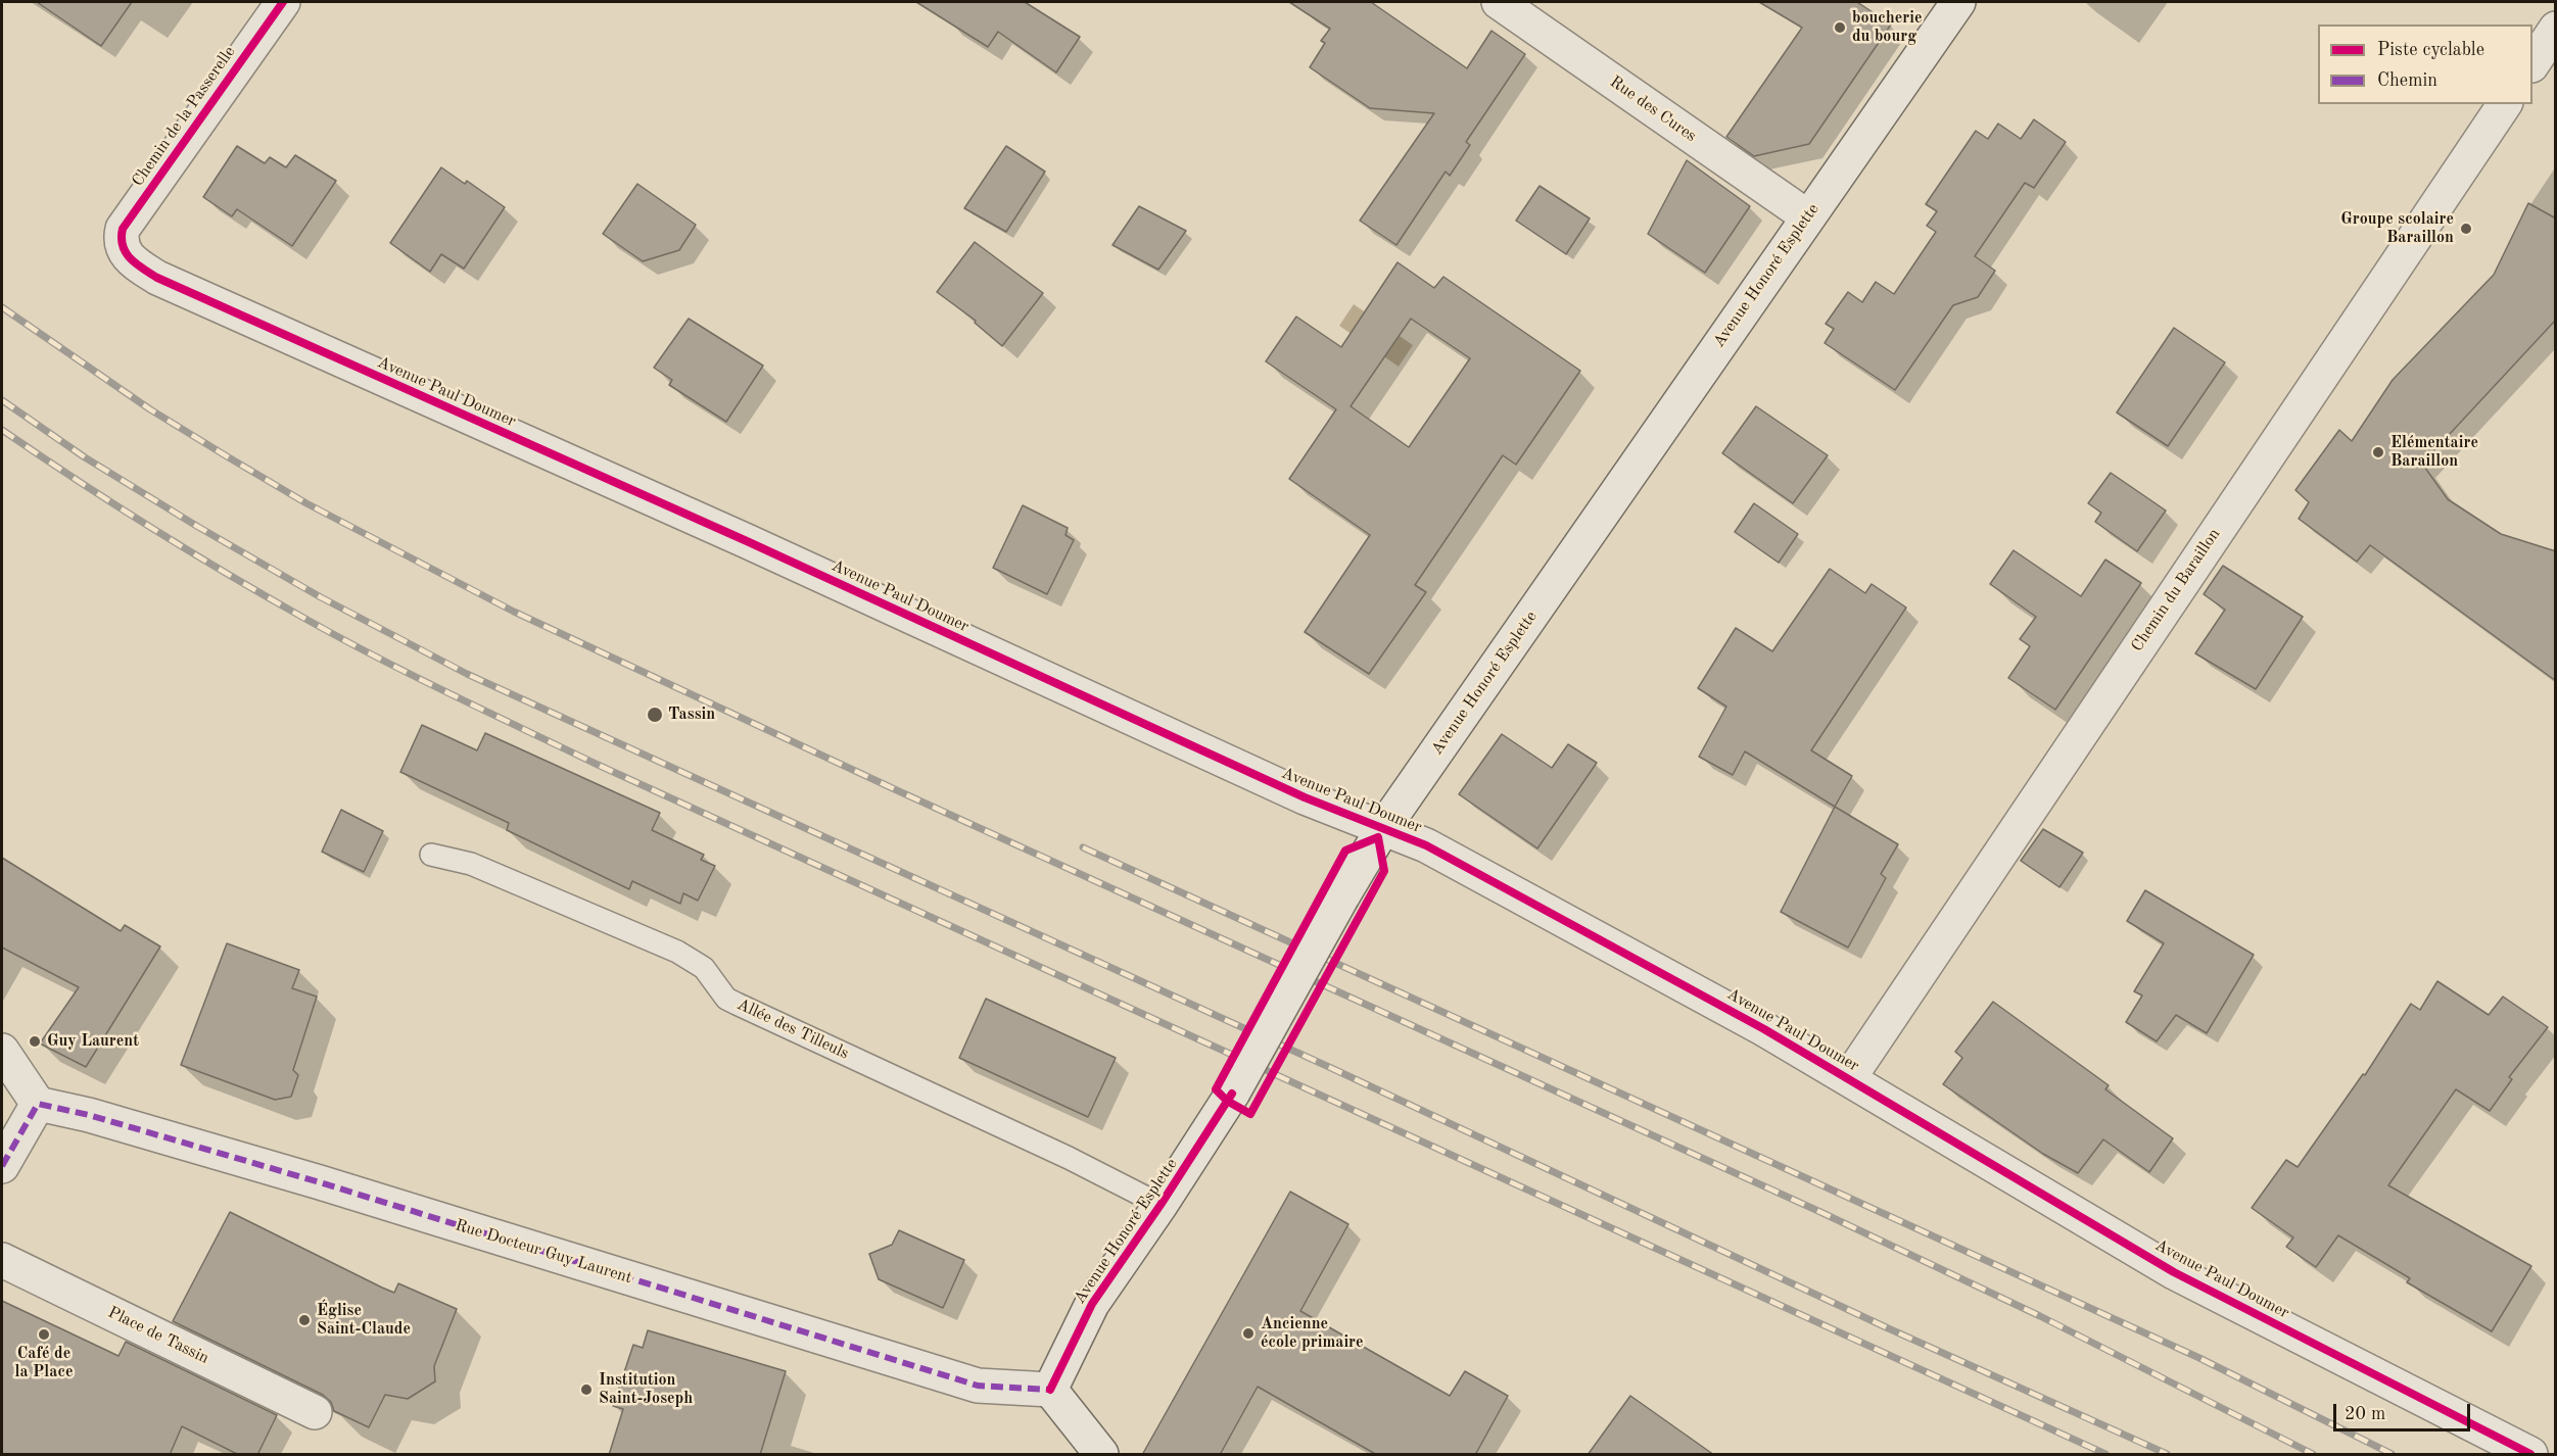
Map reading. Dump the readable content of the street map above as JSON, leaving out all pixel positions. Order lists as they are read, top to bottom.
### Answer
{
  "streets": {
    "street": [
      "Rue des Cures",
      "Chemin de la Passerelle",
      "Avenue Honoré Esplette",
      "Avenue Paul Doumer",
      "Chemin du Baraillon",
      "Rue Docteur Guy Laurent",
      "Place de Tassin"
    ],
    "lane": ["Allée des Tilleuls"]
  },
  "crossings": [
    ["Rue des Cures", "Avenue Honoré Esplette"],
    ["Chemin de la Passerelle", "Avenue Paul Doumer"],
    ["Avenue Honoré Esplette", "Avenue Paul Doumer"],
    ["Avenue Honoré Esplette", "Allée des Tilleuls"],
    ["Avenue Honoré Esplette", "Rue Docteur Guy Laurent"],
    ["Avenue Paul Doumer", "Chemin du Baraillon"]
  ],
  "places": [
    "boucherie du bourg",
    "Groupe scolaire Baraillon",
    "Elémentaire Baraillon",
    "Tassin",
    "Guy Laurent",
    "Église Saint-Claude",
    "Ancienne école primaire",
    "Café de la Place",
    "Institution Saint-Joseph"
  ],
  "legend": ["Piste cyclable", "Chemin"],
  "scale_bar": "20 m"
}
